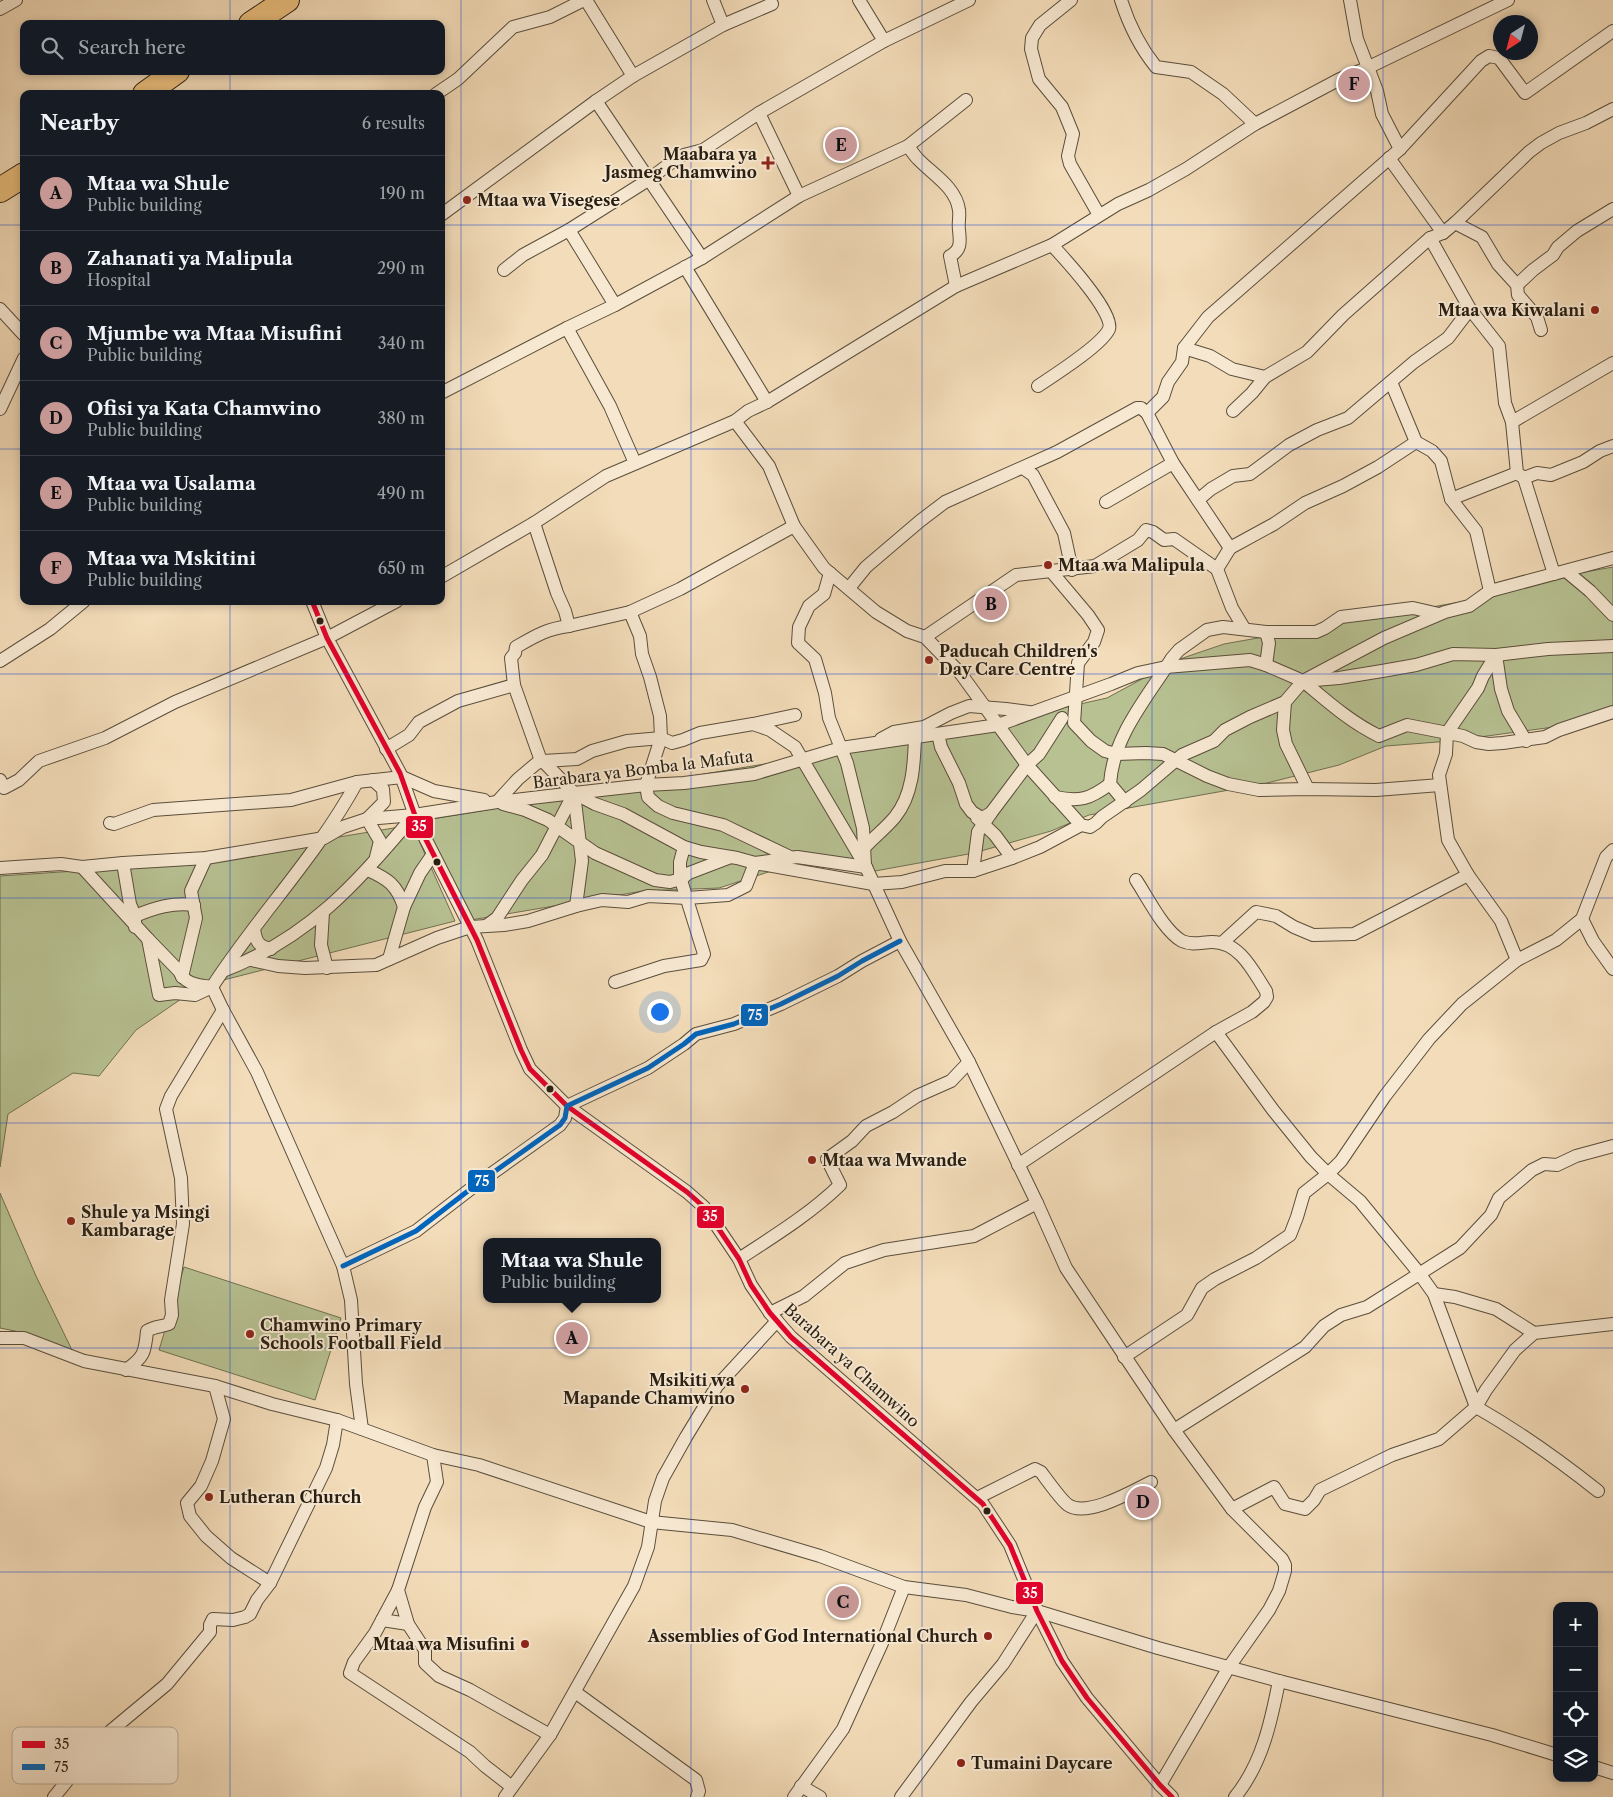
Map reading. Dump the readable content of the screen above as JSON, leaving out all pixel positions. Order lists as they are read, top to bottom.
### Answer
{
  "streets": {
    "street": ["Barabara ya Bomba la Mafuta", "Barabara ya Chamwino"]
  },
  "crossings": [
    ["Barabara ya Bomba la Mafuta", "Barabara ya Chamwino"]
  ],
  "places": {
    "health": ["Maabara ya Jasmeg Chamwino"],
    "other": [
      "Mtaa wa Visegese",
      "Mtaa wa Kiwalani",
      "Mtaa wa Malipula",
      "Paducah Children's Day Care Centre",
      "Mtaa wa Mwande",
      "Shule ya Msingi Kambarage",
      "Chamwino Primary Schools Football Field",
      "Msikiti wa Mapande Chamwino",
      "Lutheran Church",
      "Assemblies of God International Church",
      "Mtaa wa Misufini",
      "Tumaini Daycare"
    ]
  },
  "lines": ["transit line 35", "transit line 75"],
  "legend": ["35", "75"],
  "north": "bottom left",
  "page": {
    "search": "Search here",
    "pins": [
      "F",
      "E",
      "B",
      "A",
      "D",
      "C"
    ],
    "heading": ["Nearby", "6 results"],
    "list": [
      {
        "mark": "A",
        "name": "Mtaa wa Shule",
        "note": "Public building",
        "value": "190 m"
      },
      {
        "mark": "B",
        "name": "Zahanati ya Malipula",
        "note": "Hospital",
        "value": "290 m"
      },
      {
        "mark": "C",
        "name": "Mjumbe wa Mtaa Misufini",
        "note": "Public building",
        "value": "340 m"
      },
      {
        "mark": "D",
        "name": "Ofisi ya Kata Chamwino",
        "note": "Public building",
        "value": "380 m"
      },
      {
        "mark": "E",
        "name": "Mtaa wa Usalama",
        "note": "Public building",
        "value": "490 m"
      },
      {
        "mark": "F",
        "name": "Mtaa wa Mskitini",
        "note": "Public building",
        "value": "650 m"
      }
    ],
    "popup": ["Mtaa wa Shule", "Public building"],
    "map_buttons": ["+", "−"]
  }
}
